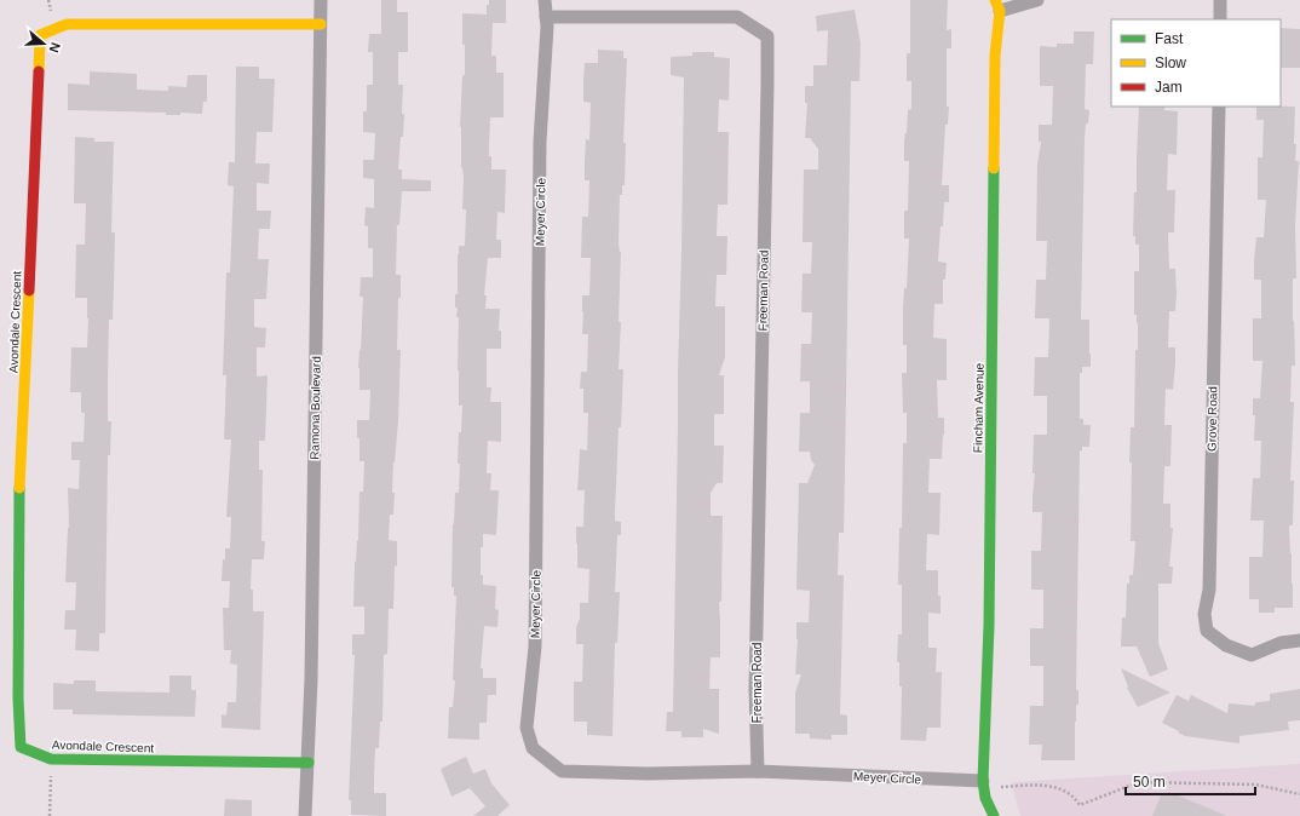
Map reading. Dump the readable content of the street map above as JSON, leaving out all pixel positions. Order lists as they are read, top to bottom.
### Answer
{
  "streets": {
    "street": [
      "Meyer Circle",
      "Freeman Road",
      "Avondale Crescent",
      "Ramona Boulevard",
      "Fincham Avenue",
      "Grove Road"
    ]
  },
  "crossings": [
    ["Meyer Circle", "Freeman Road"],
    ["Meyer Circle", "Fincham Avenue"],
    ["Avondale Crescent", "Ramona Boulevard"]
  ],
  "legend": ["Fast", "Slow", "Jam"],
  "scale_bar": "50 m",
  "north": "right"
}
